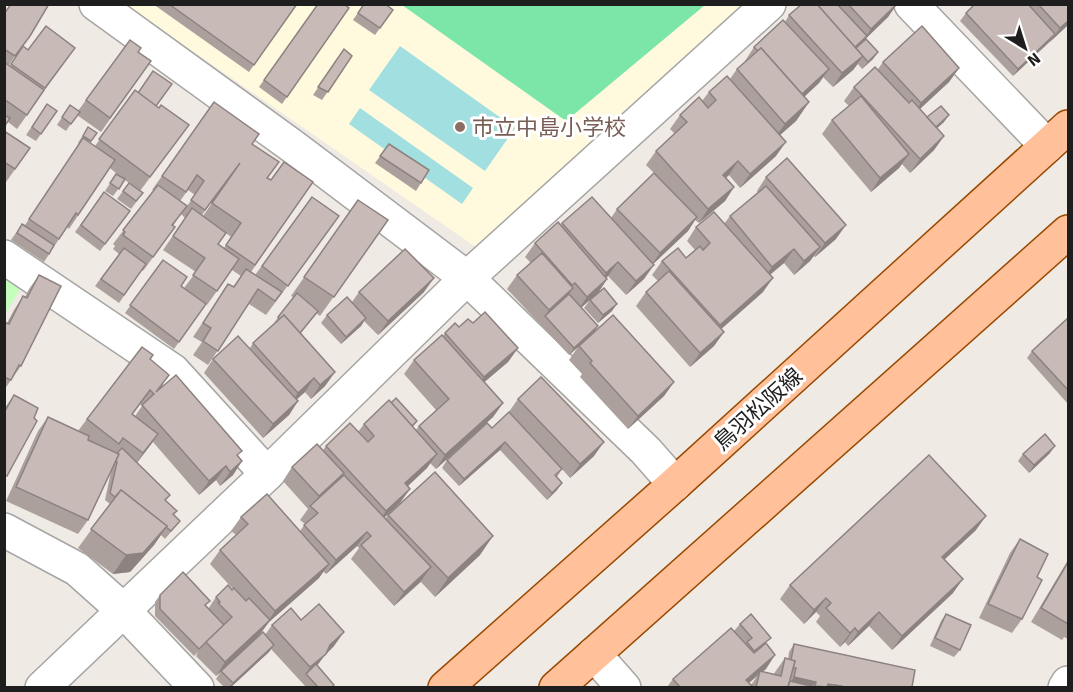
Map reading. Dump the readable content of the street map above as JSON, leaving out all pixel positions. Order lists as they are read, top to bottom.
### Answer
{
  "streets": {
    "main road": ["鳥羽松阪線"]
  },
  "places": ["市立中島小学校"],
  "north": "bottom right"
}
